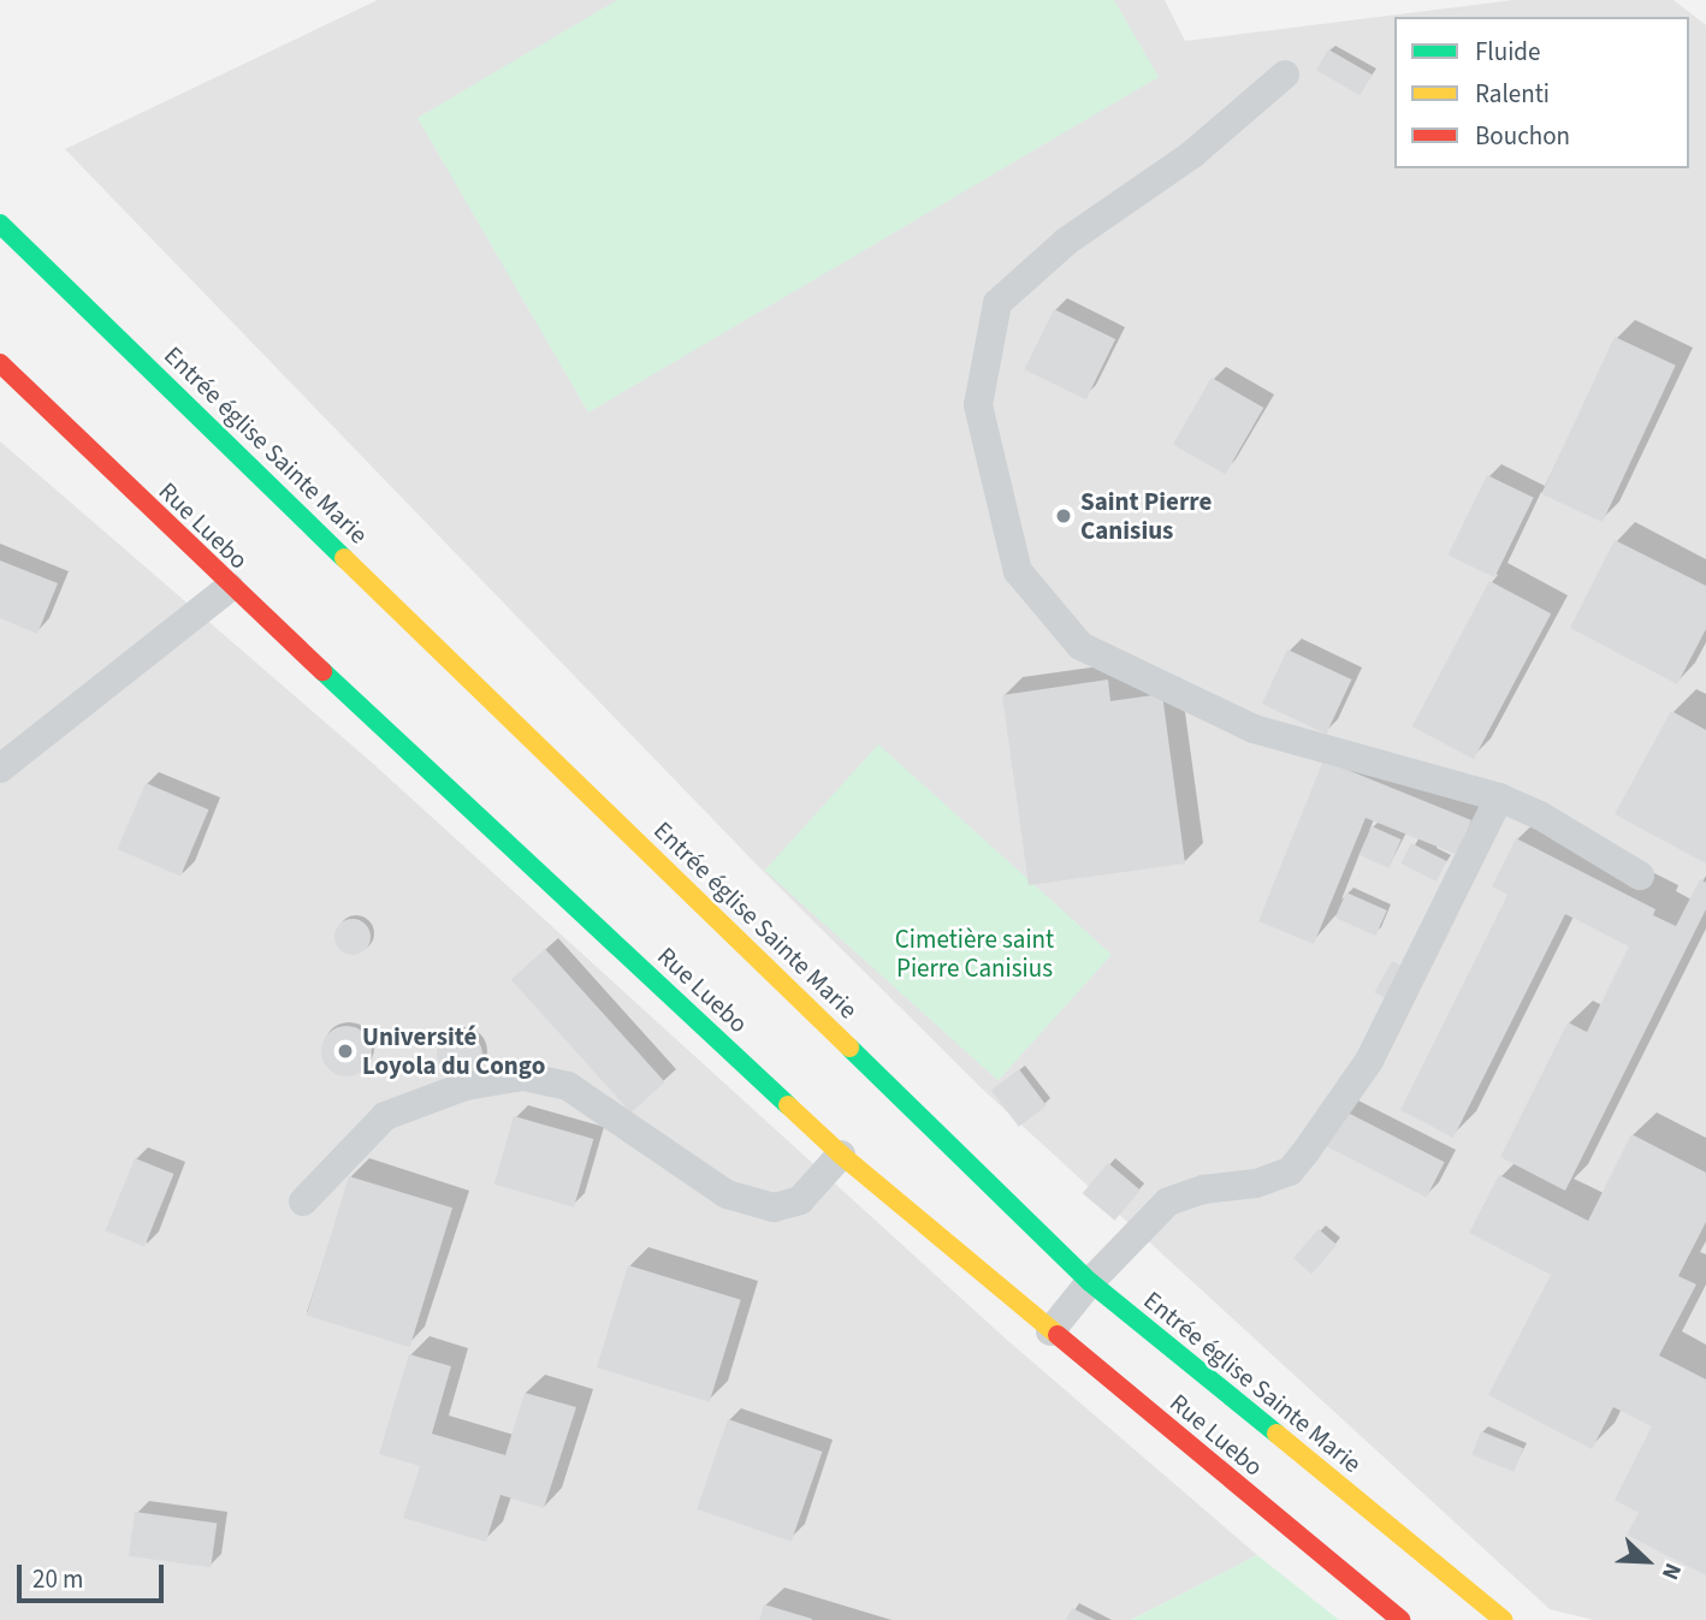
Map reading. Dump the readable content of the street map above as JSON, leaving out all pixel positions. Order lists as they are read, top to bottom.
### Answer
{
  "streets": {
    "street": ["Entrée église Sainte Marie", "Rue Luebo"]
  },
  "parks": ["Cimetière saint Pierre Canisius"],
  "places": ["Saint Pierre Canisius", "Université Loyola du Congo"],
  "legend": ["Fluide", "Ralenti", "Bouchon"],
  "scale_bar": "20 m",
  "north": "bottom right"
}
